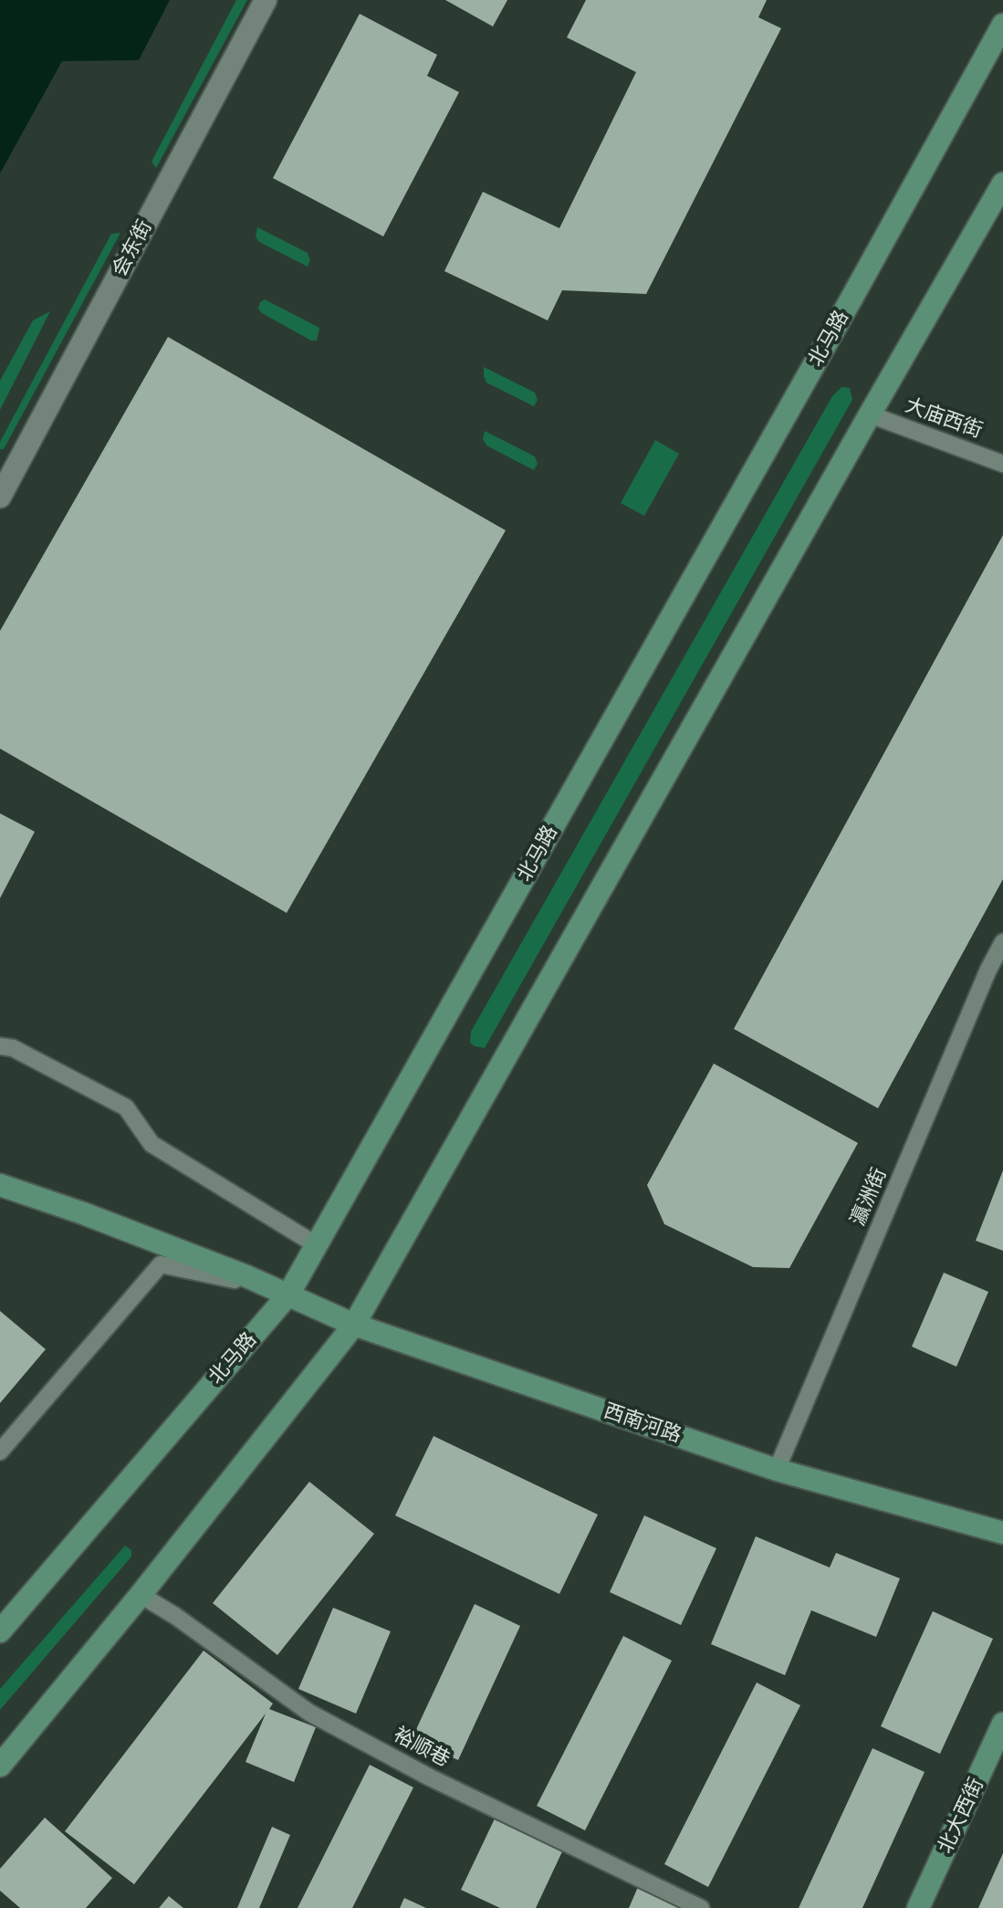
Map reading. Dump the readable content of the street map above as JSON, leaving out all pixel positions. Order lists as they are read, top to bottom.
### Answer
{
  "streets": {
    "main road": ["北马路", "西南河路", "北大西街"],
    "street": ["会东街"],
    "lane": ["大庙西街", "瀛洲街", "裕顺巷"]
  },
  "crossings": [
    ["北马路", "西南河路"],
    ["瀛洲街", "西南河路"]
  ]
}
